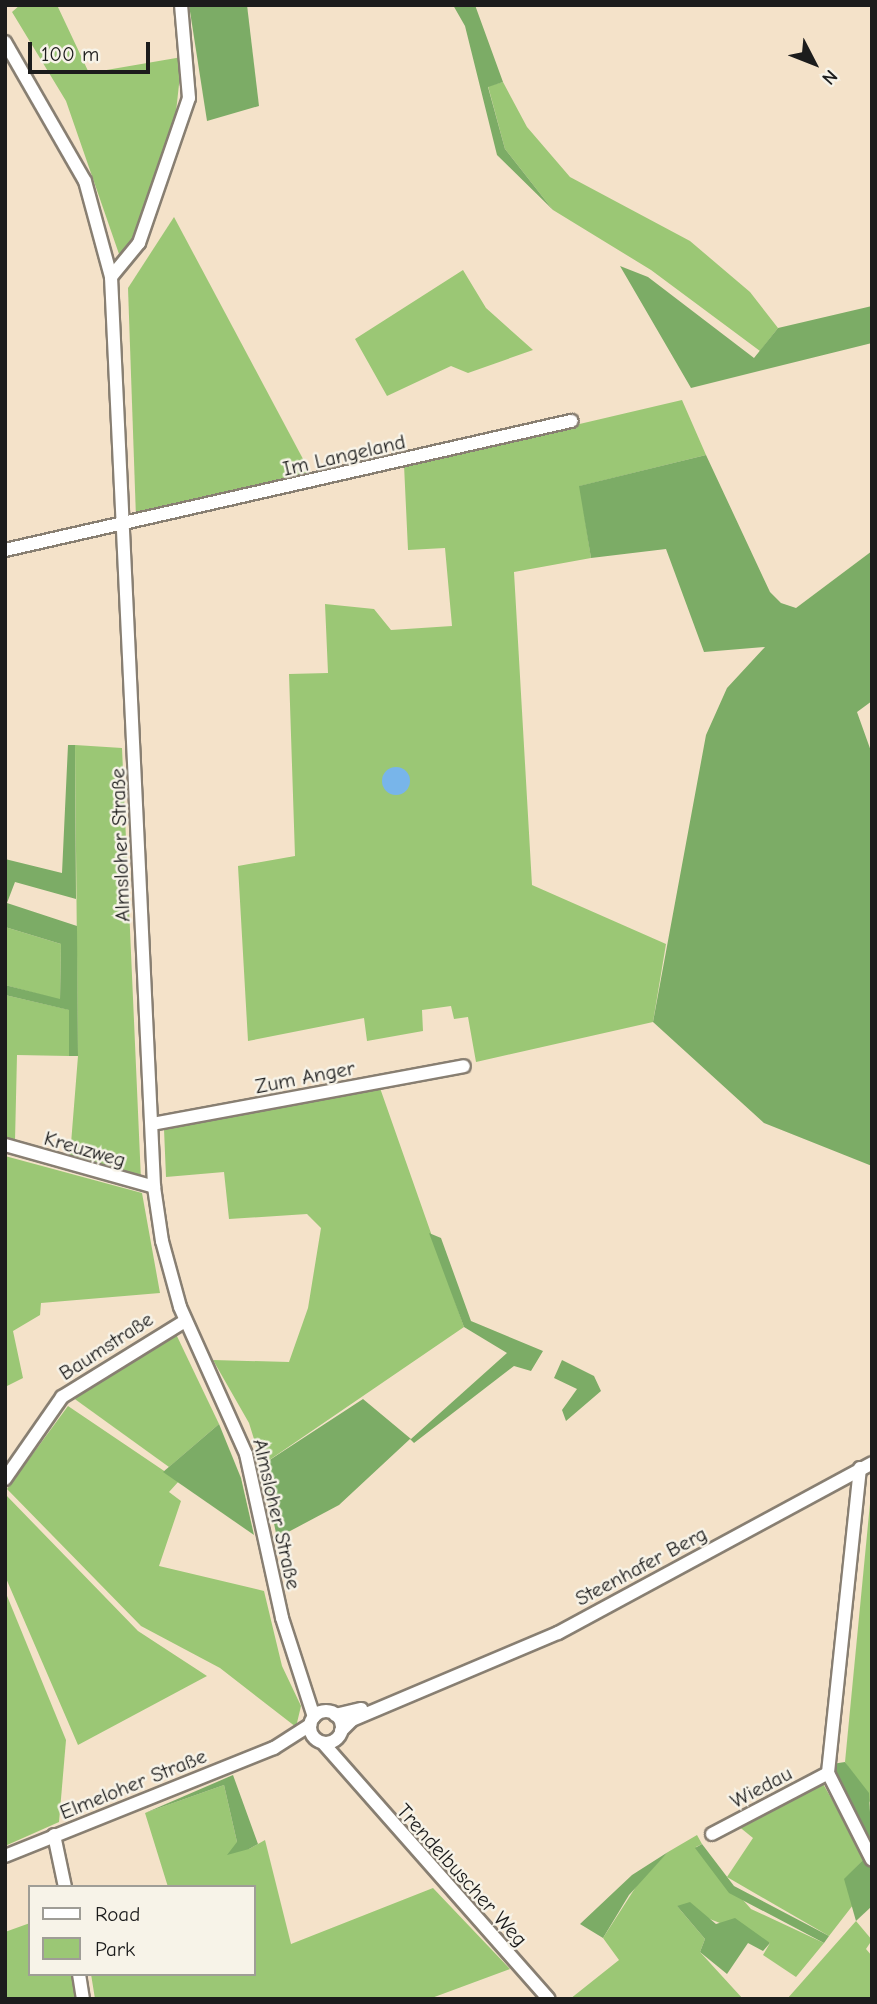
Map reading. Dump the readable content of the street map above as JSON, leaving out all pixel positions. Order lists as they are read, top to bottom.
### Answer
{
  "streets": {
    "street": [
      "Im Langeland",
      "Almsloher Straße",
      "Zum Anger",
      "Kreuzweg",
      "Baumstraße",
      "Steenhafer Berg",
      "Elmeloher Straße",
      "Wiedau",
      "Trendelbuscher Weg"
    ]
  },
  "crossings": [
    ["Im Langeland", "Almsloher Straße"],
    ["Almsloher Straße", "Zum Anger"],
    ["Almsloher Straße", "Kreuzweg"],
    ["Almsloher Straße", "Baumstraße"],
    ["Almsloher Straße", "Steenhafer Berg"],
    ["Almsloher Straße", "Elmeloher Straße"],
    ["Almsloher Straße", "Trendelbuscher Weg"],
    ["Steenhafer Berg", "Elmeloher Straße"],
    ["Steenhafer Berg", "Wiedau"],
    ["Steenhafer Berg", "Trendelbuscher Weg"],
    ["Elmeloher Straße", "Trendelbuscher Weg"]
  ],
  "legend": ["Road", "Park"],
  "scale_bar": "100 m",
  "north": "bottom right"
}
